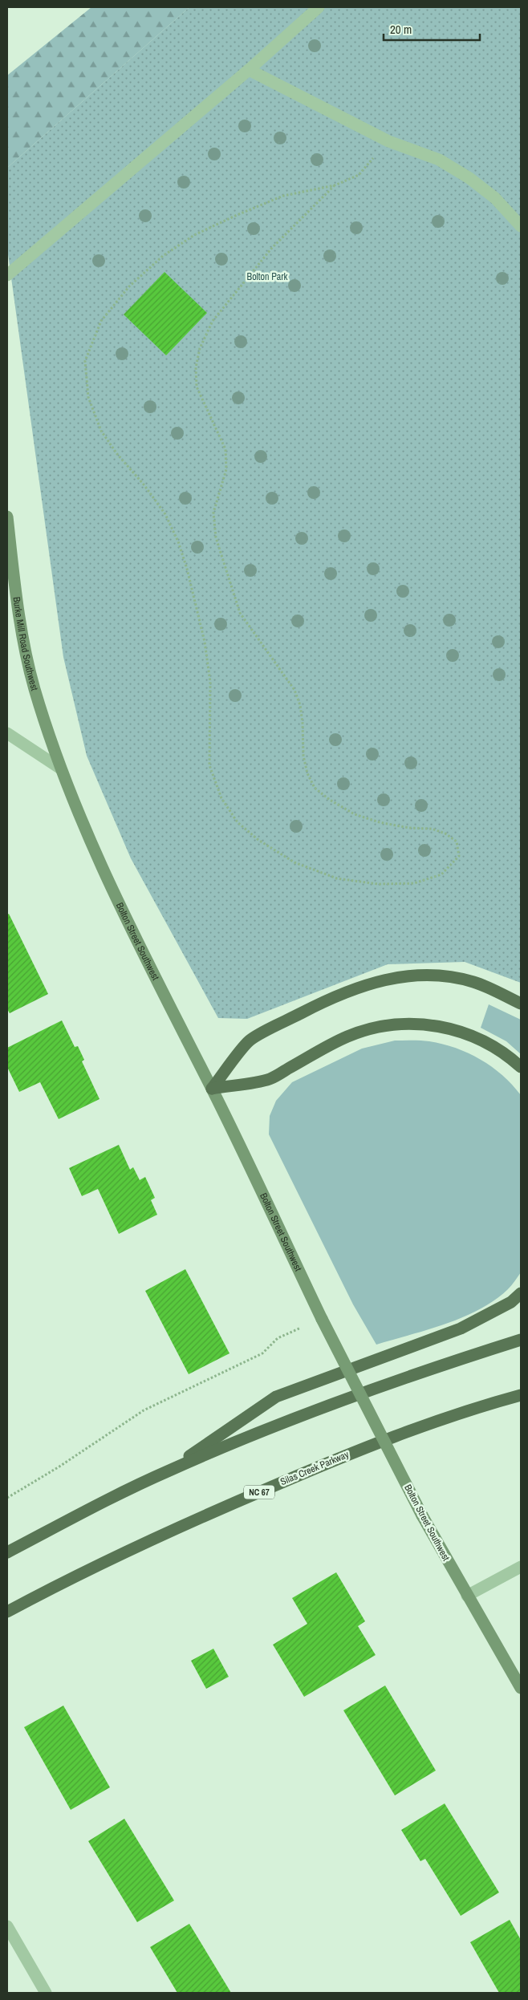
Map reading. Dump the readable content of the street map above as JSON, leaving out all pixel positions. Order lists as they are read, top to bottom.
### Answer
{
  "streets": {
    "main road": ["Silas Creek Parkway", "NC 67"],
    "street": ["Burke Mill Road Southwest", "Bolton Street Southwest"]
  },
  "crossings": [
    ["Burke Mill Road Southwest", "Bolton Street Southwest"]
  ],
  "parks": ["Bolton Park"],
  "scale_bar": "20 m"
}
